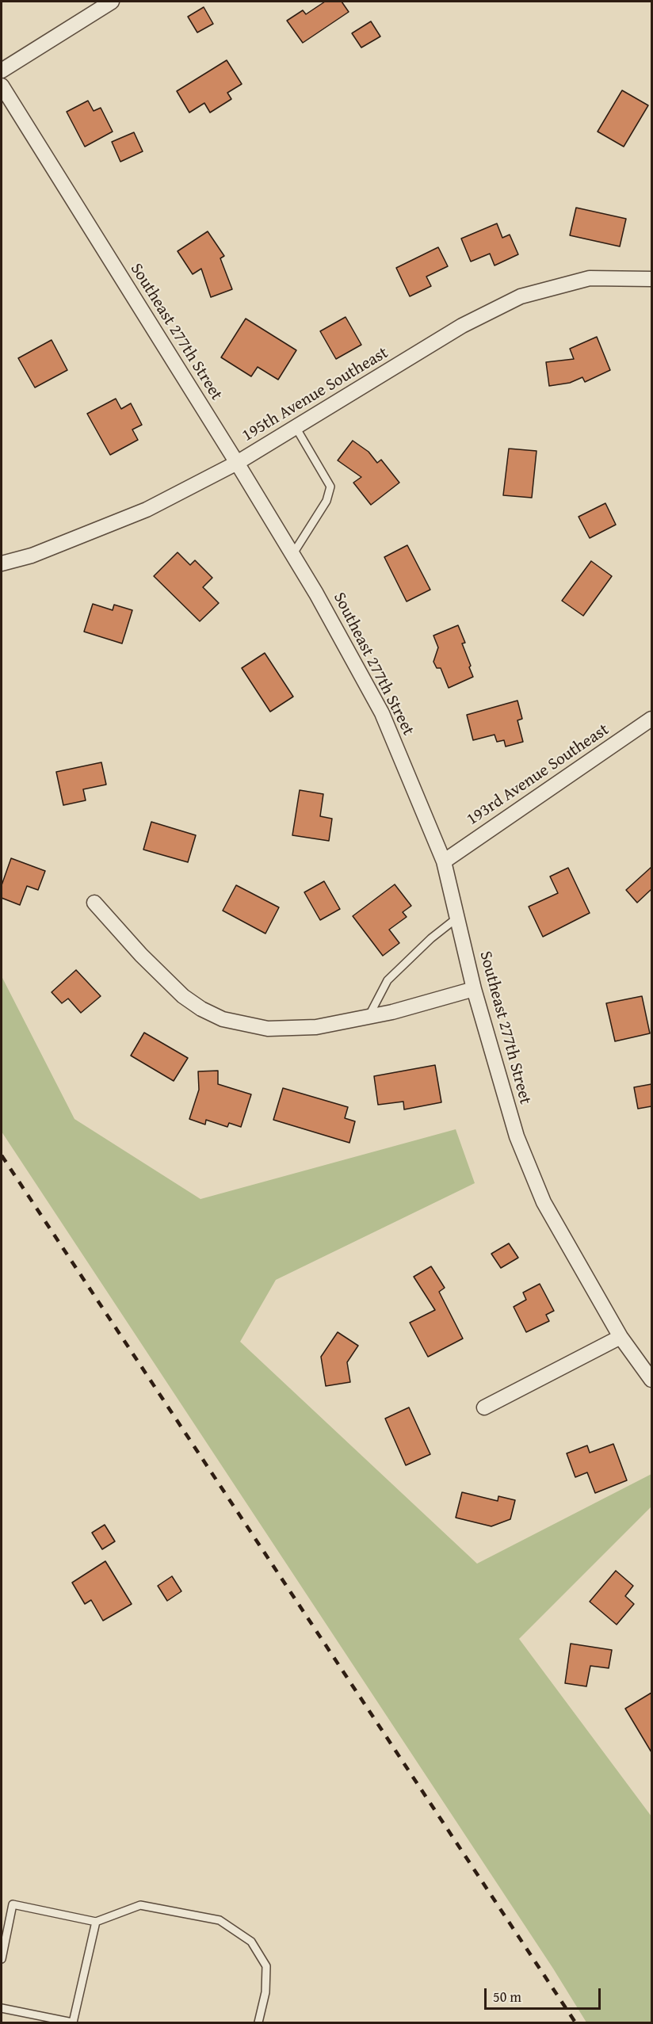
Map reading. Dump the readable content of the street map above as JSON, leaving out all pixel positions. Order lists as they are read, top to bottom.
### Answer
{
  "streets": {
    "street": ["Southeast 277th Street", "195th Avenue Southeast", "193rd Avenue Southeast"]
  },
  "crossings": [
    ["Southeast 277th Street", "195th Avenue Southeast"],
    ["Southeast 277th Street", "193rd Avenue Southeast"]
  ],
  "scale_bar": "50 m"
}
